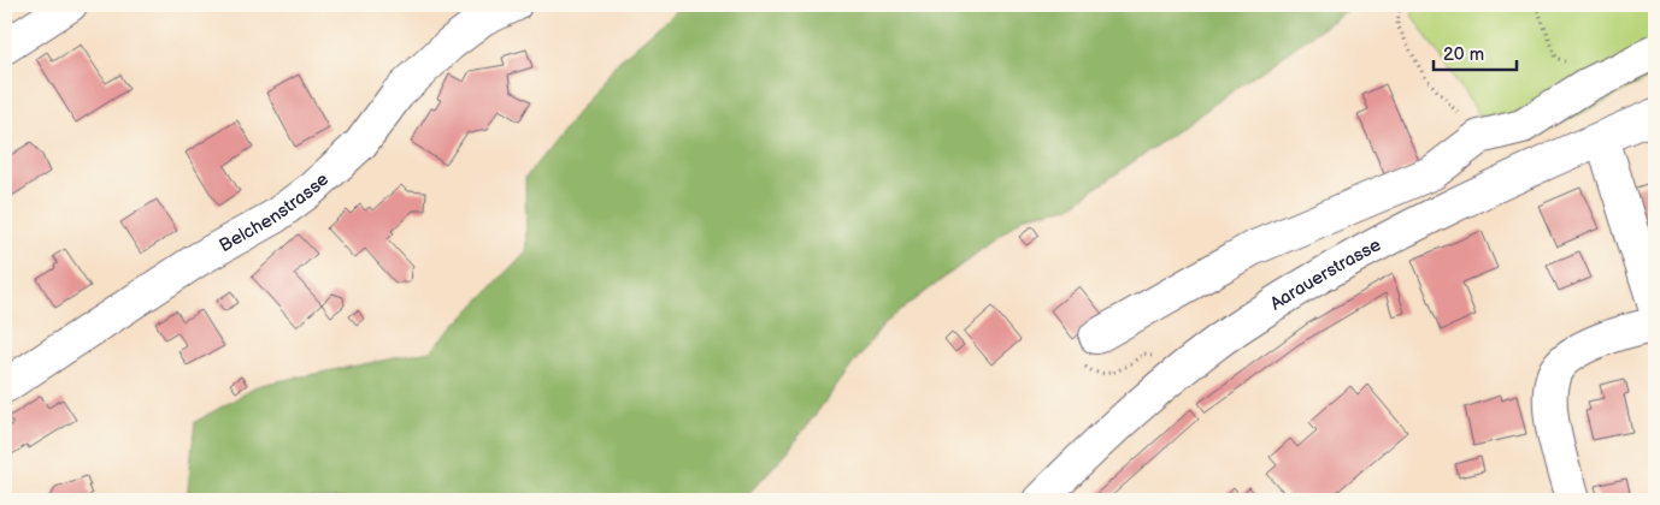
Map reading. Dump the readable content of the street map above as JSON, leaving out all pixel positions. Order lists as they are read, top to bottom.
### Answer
{
  "streets": {
    "street": ["Belchenstrasse", "Aarauerstrasse"]
  },
  "scale_bar": "20 m"
}
